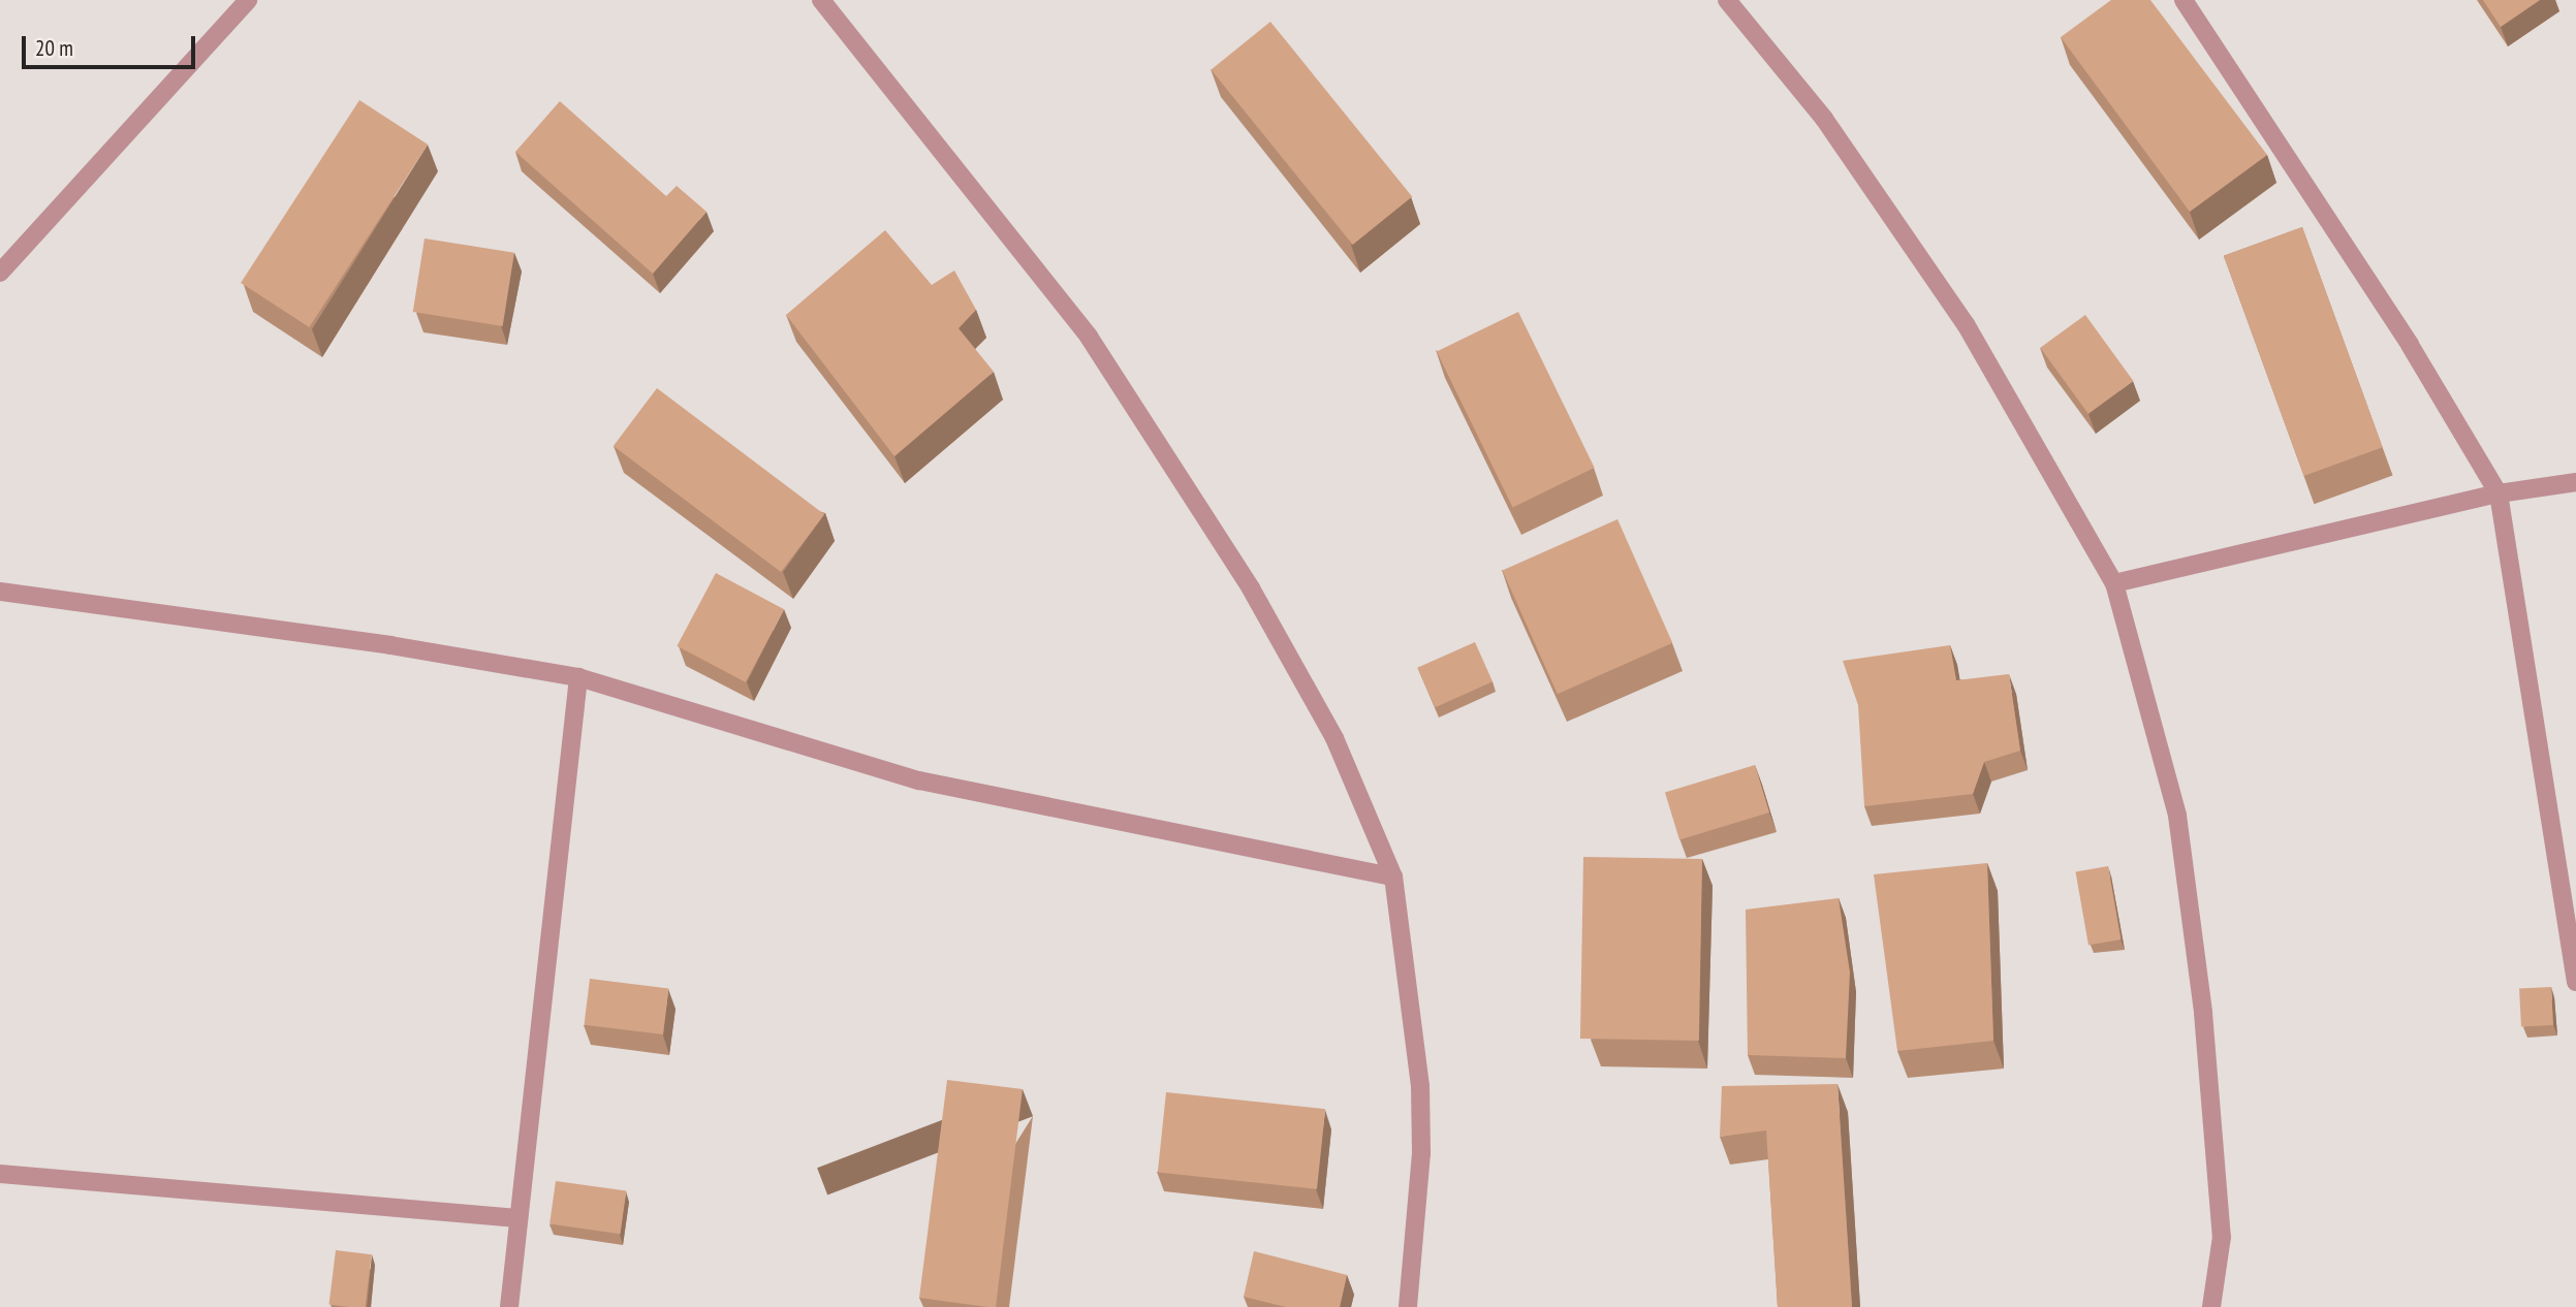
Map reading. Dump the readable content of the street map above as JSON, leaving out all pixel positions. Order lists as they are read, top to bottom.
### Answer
{
  "scale_bar": "20 m"
}
